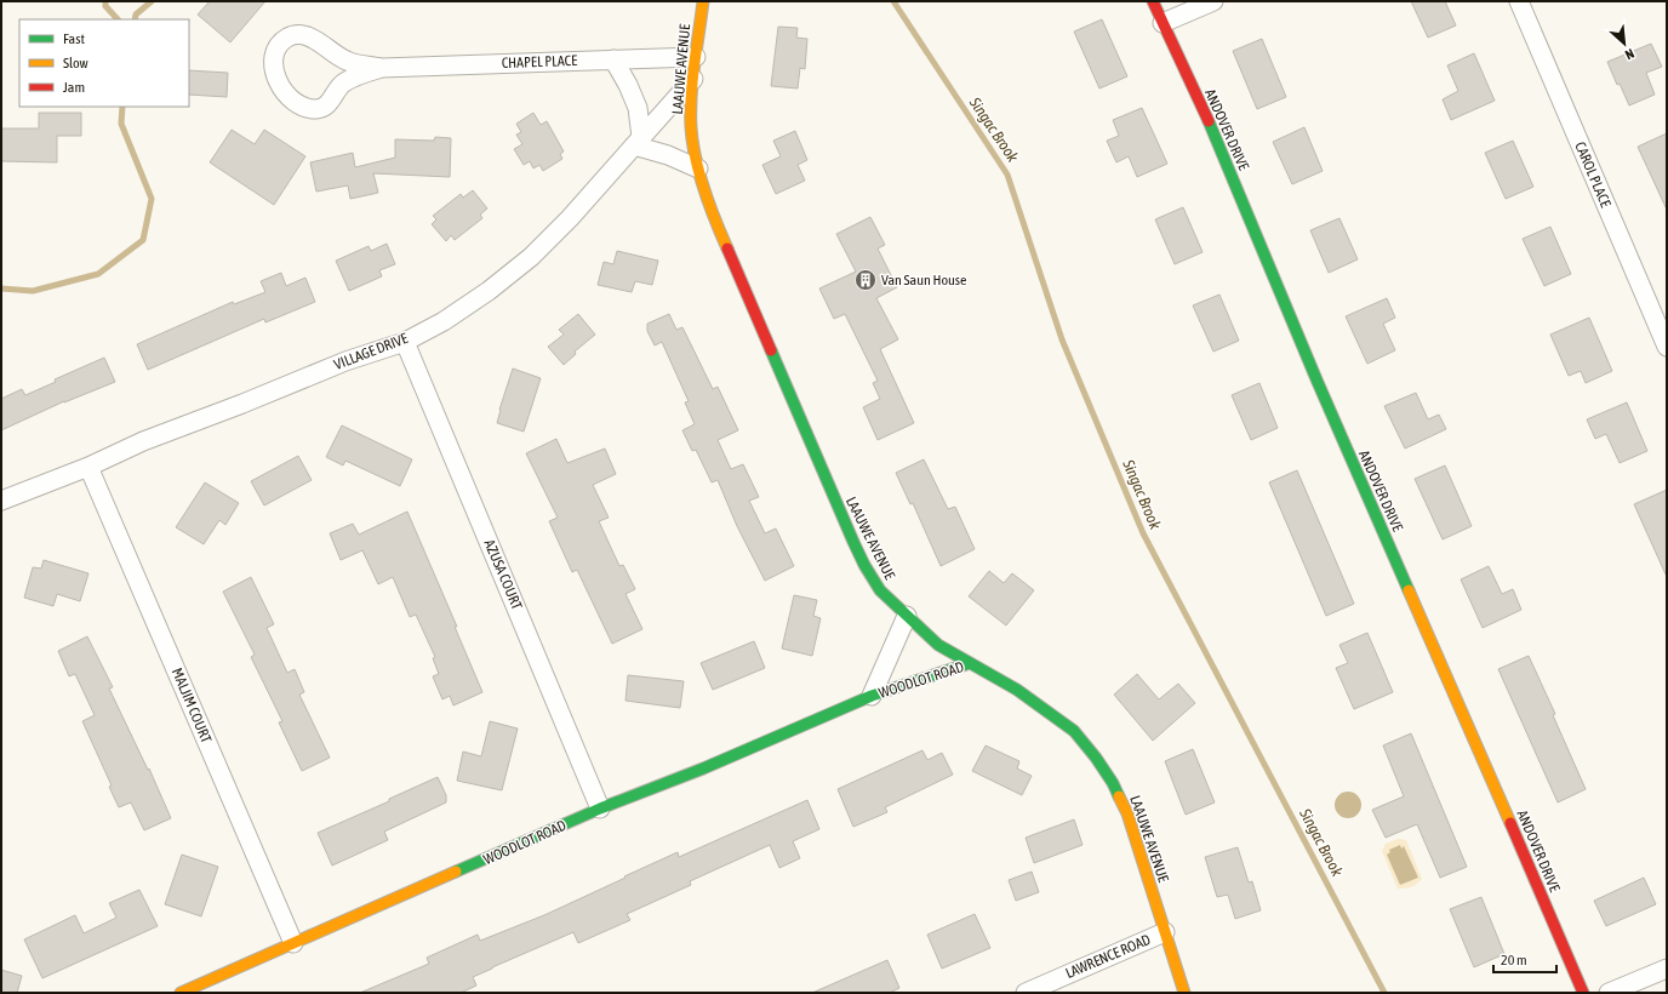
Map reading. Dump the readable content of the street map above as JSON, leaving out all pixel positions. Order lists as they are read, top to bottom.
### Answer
{
  "streets": {
    "street": [
      "CHAPEL PLACE",
      "LAAUWE AVENUE",
      "ANDOVER DRIVE",
      "CAROL PLACE",
      "VILLAGE DRIVE",
      "AZUSA COURT",
      "WOODLOT ROAD",
      "MALJIM COURT",
      "LAWRENCE ROAD"
    ]
  },
  "crossings": [
    ["CHAPEL PLACE", "LAAUWE AVENUE"],
    ["LAAUWE AVENUE", "VILLAGE DRIVE"],
    ["LAAUWE AVENUE", "WOODLOT ROAD"],
    ["LAAUWE AVENUE", "LAWRENCE ROAD"],
    ["VILLAGE DRIVE", "AZUSA COURT"],
    ["VILLAGE DRIVE", "MALJIM COURT"],
    ["AZUSA COURT", "WOODLOT ROAD"],
    ["WOODLOT ROAD", "MALJIM COURT"]
  ],
  "water": ["Singac Brook"],
  "places": {
    "building": ["Van Saun House"]
  },
  "legend": ["Fast", "Slow", "Jam"],
  "scale_bar": "20 m",
  "north": "bottom right"
}
